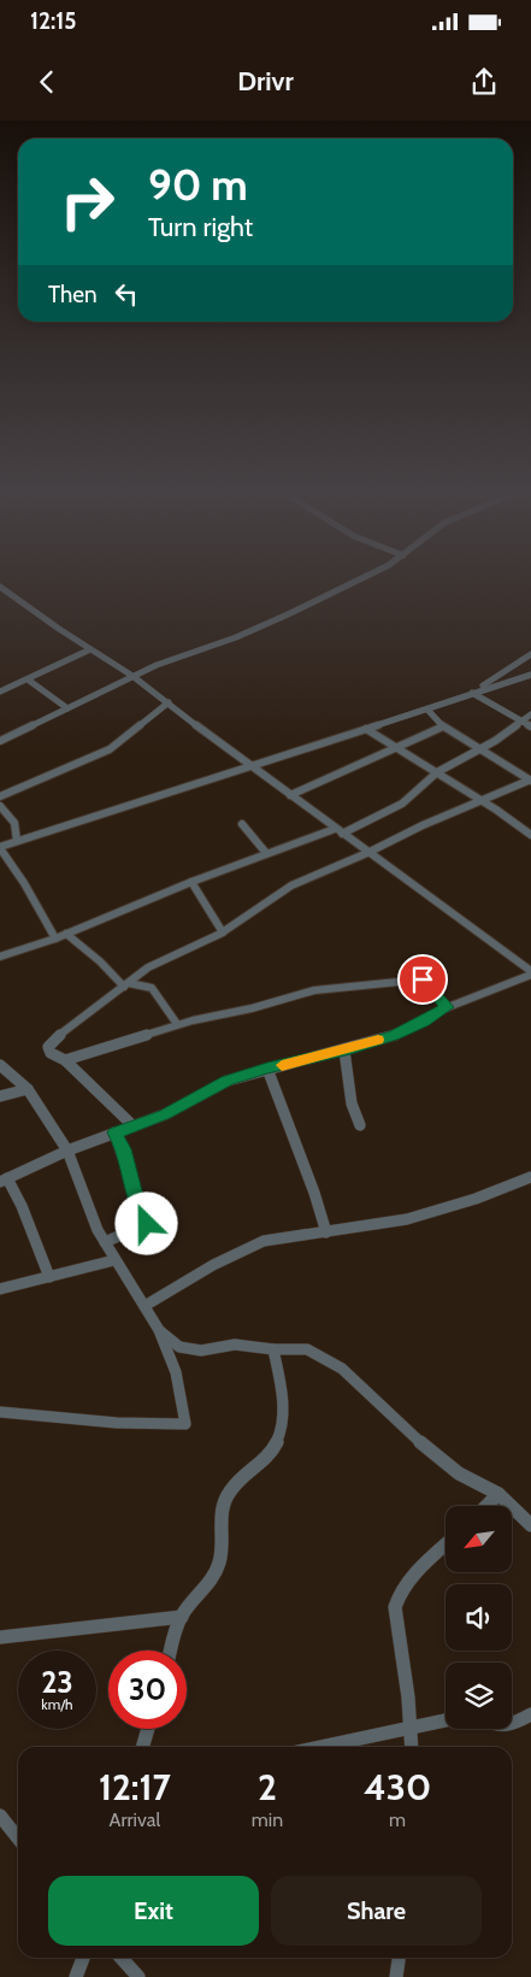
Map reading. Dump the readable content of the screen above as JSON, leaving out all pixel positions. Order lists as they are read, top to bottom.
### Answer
{
  "north": "bottom left",
  "page": {
    "status": "12:15",
    "header": "Drivr",
    "turn": ["90 m", "Turn right"],
    "then": "Then",
    "speed": "23 km/h",
    "limit": "30",
    "eta": [
      "12:17",
      "Arrival",
      "2",
      "min",
      "430",
      "m"
    ],
    "buttons": ["Exit", "Share"]
  }
}
